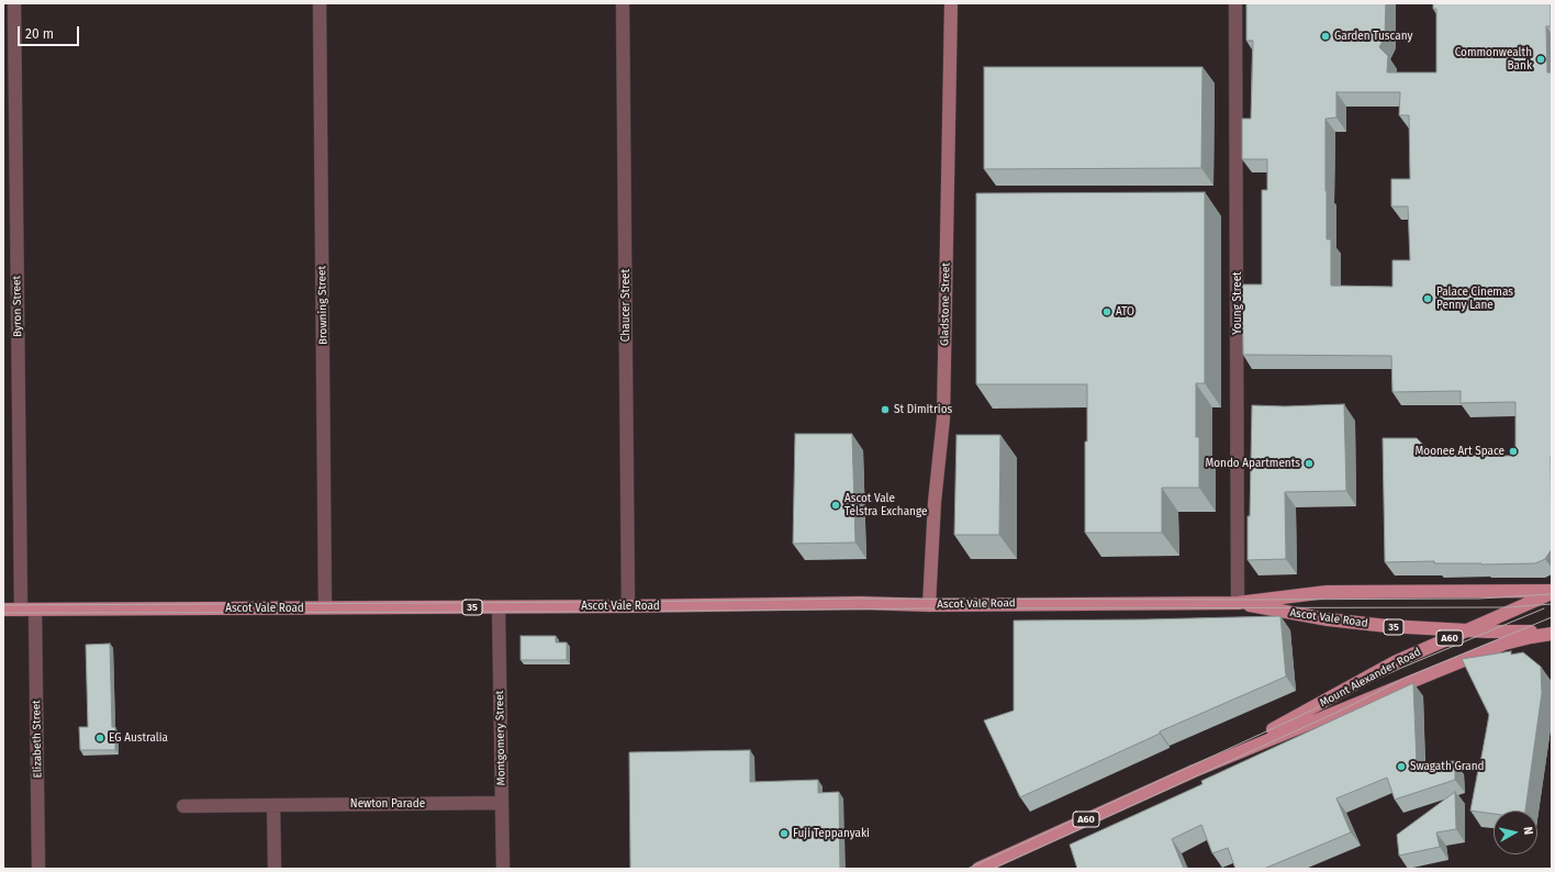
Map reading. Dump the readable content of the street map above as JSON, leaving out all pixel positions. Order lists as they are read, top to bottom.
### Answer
{
  "streets": {
    "main road": [
      "Ascot Vale Road",
      "35",
      "A60",
      "Mount Alexander Road"
    ],
    "street": [
      "Young Street",
      "Gladstone Street",
      "Browning Street",
      "Chaucer Street",
      "Byron Street",
      "Montgomery Street",
      "Elizabeth Street",
      "Newton Parade"
    ]
  },
  "crossings": [
    ["Young Street", "Ascot Vale Road"],
    ["Gladstone Street", "Ascot Vale Road"],
    ["Browning Street", "Ascot Vale Road"],
    ["Chaucer Street", "Ascot Vale Road"],
    ["Byron Street", "Ascot Vale Road"],
    ["Ascot Vale Road", "Mount Alexander Road"],
    ["Ascot Vale Road", "Montgomery Street"],
    ["Ascot Vale Road", "Elizabeth Street"],
    ["Montgomery Street", "Newton Parade"]
  ],
  "places": [
    "Garden Tuscany",
    "Commonwealth Bank",
    "Palace Cinemas Penny Lane",
    "ATO",
    "St Dimitrios",
    "Moonee Art Space",
    "Mondo Apartments",
    "Ascot Vale Telstra Exchange",
    "EG Australia",
    "Swagath Grand",
    "Fuji Teppanyaki"
  ],
  "scale_bar": "20 m",
  "north": "right"
}
